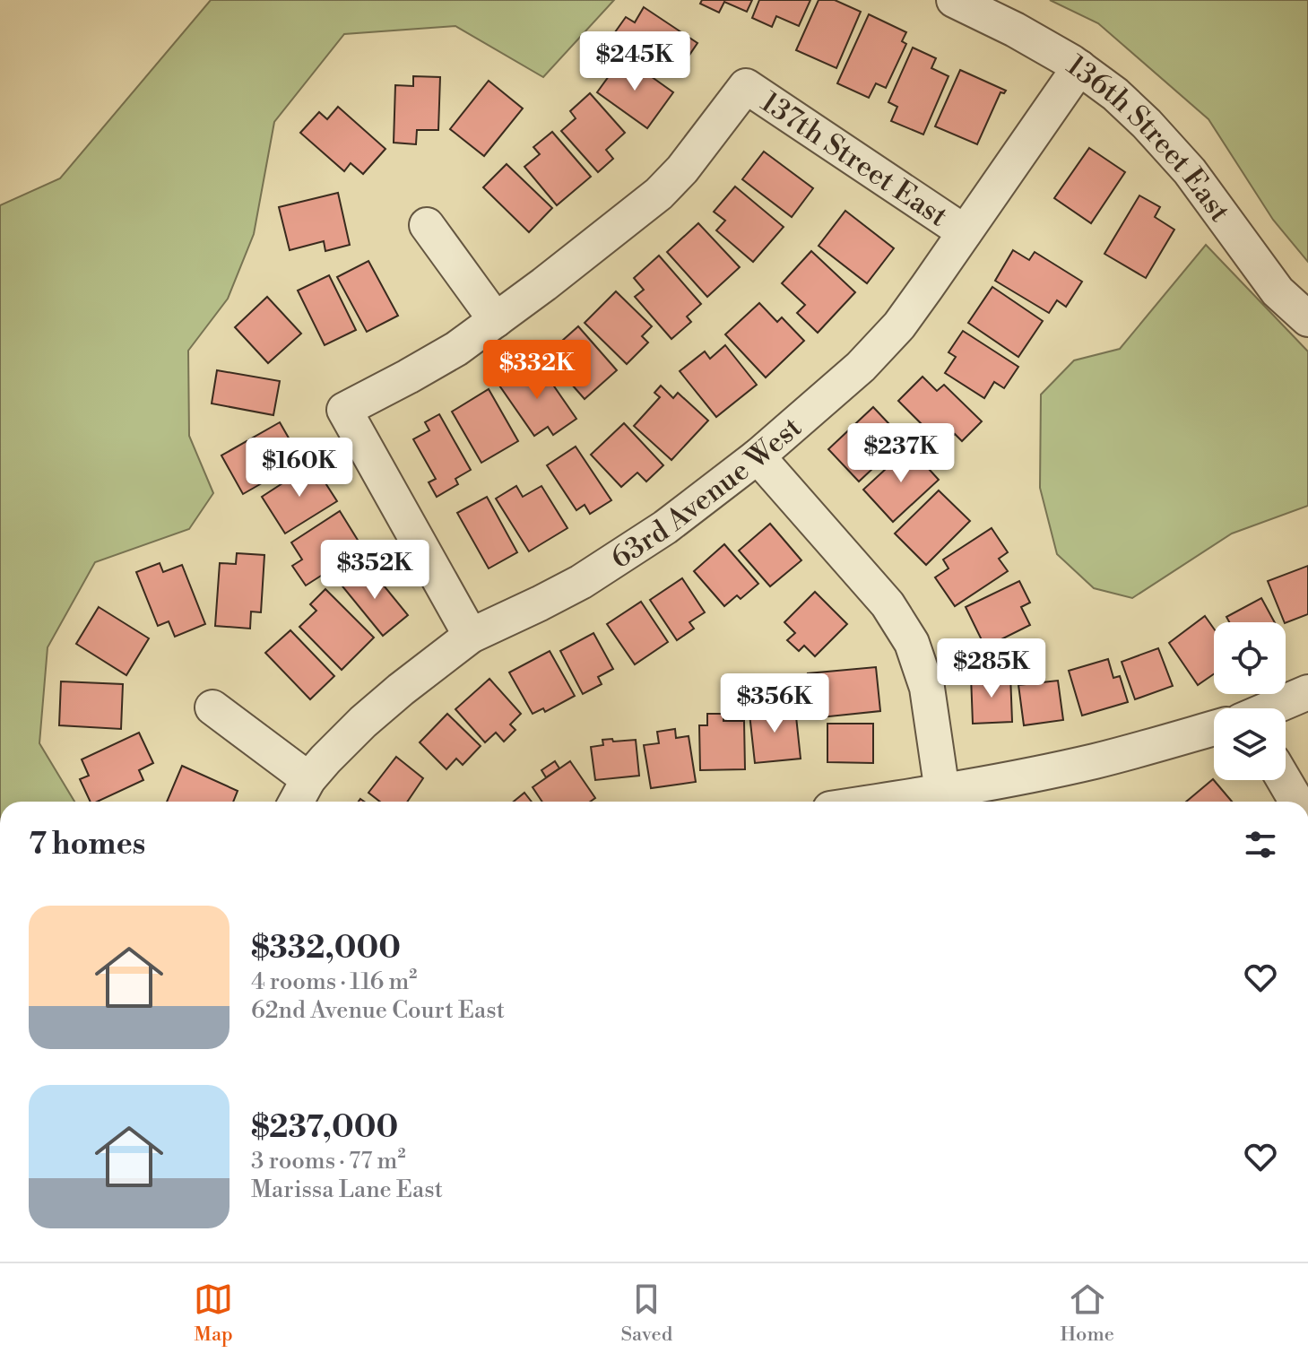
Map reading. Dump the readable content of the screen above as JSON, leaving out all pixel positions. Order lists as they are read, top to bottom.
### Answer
{
  "streets": {
    "street": ["136th Street East", "137th Street East", "63rd Avenue West"]
  },
  "crossings": [
    ["136th Street East", "63rd Avenue West"],
    ["137th Street East", "63rd Avenue West"]
  ],
  "page": {
    "price": [
      "$245K",
      "$332K",
      "$237K",
      "$160K",
      "$352K",
      "$285K",
      "$356K"
    ],
    "heading": "7 homes",
    "list": [
      {
        "name": "$332,000",
        "note": "4 rooms · 116 m² · 62nd Avenue Court East"
      },
      {
        "name": "$237,000",
        "note": "3 rooms · 77 m² · Marissa Lane East"
      }
    ],
    "tabs": ["Map", "Saved", "Home"]
  }
}
